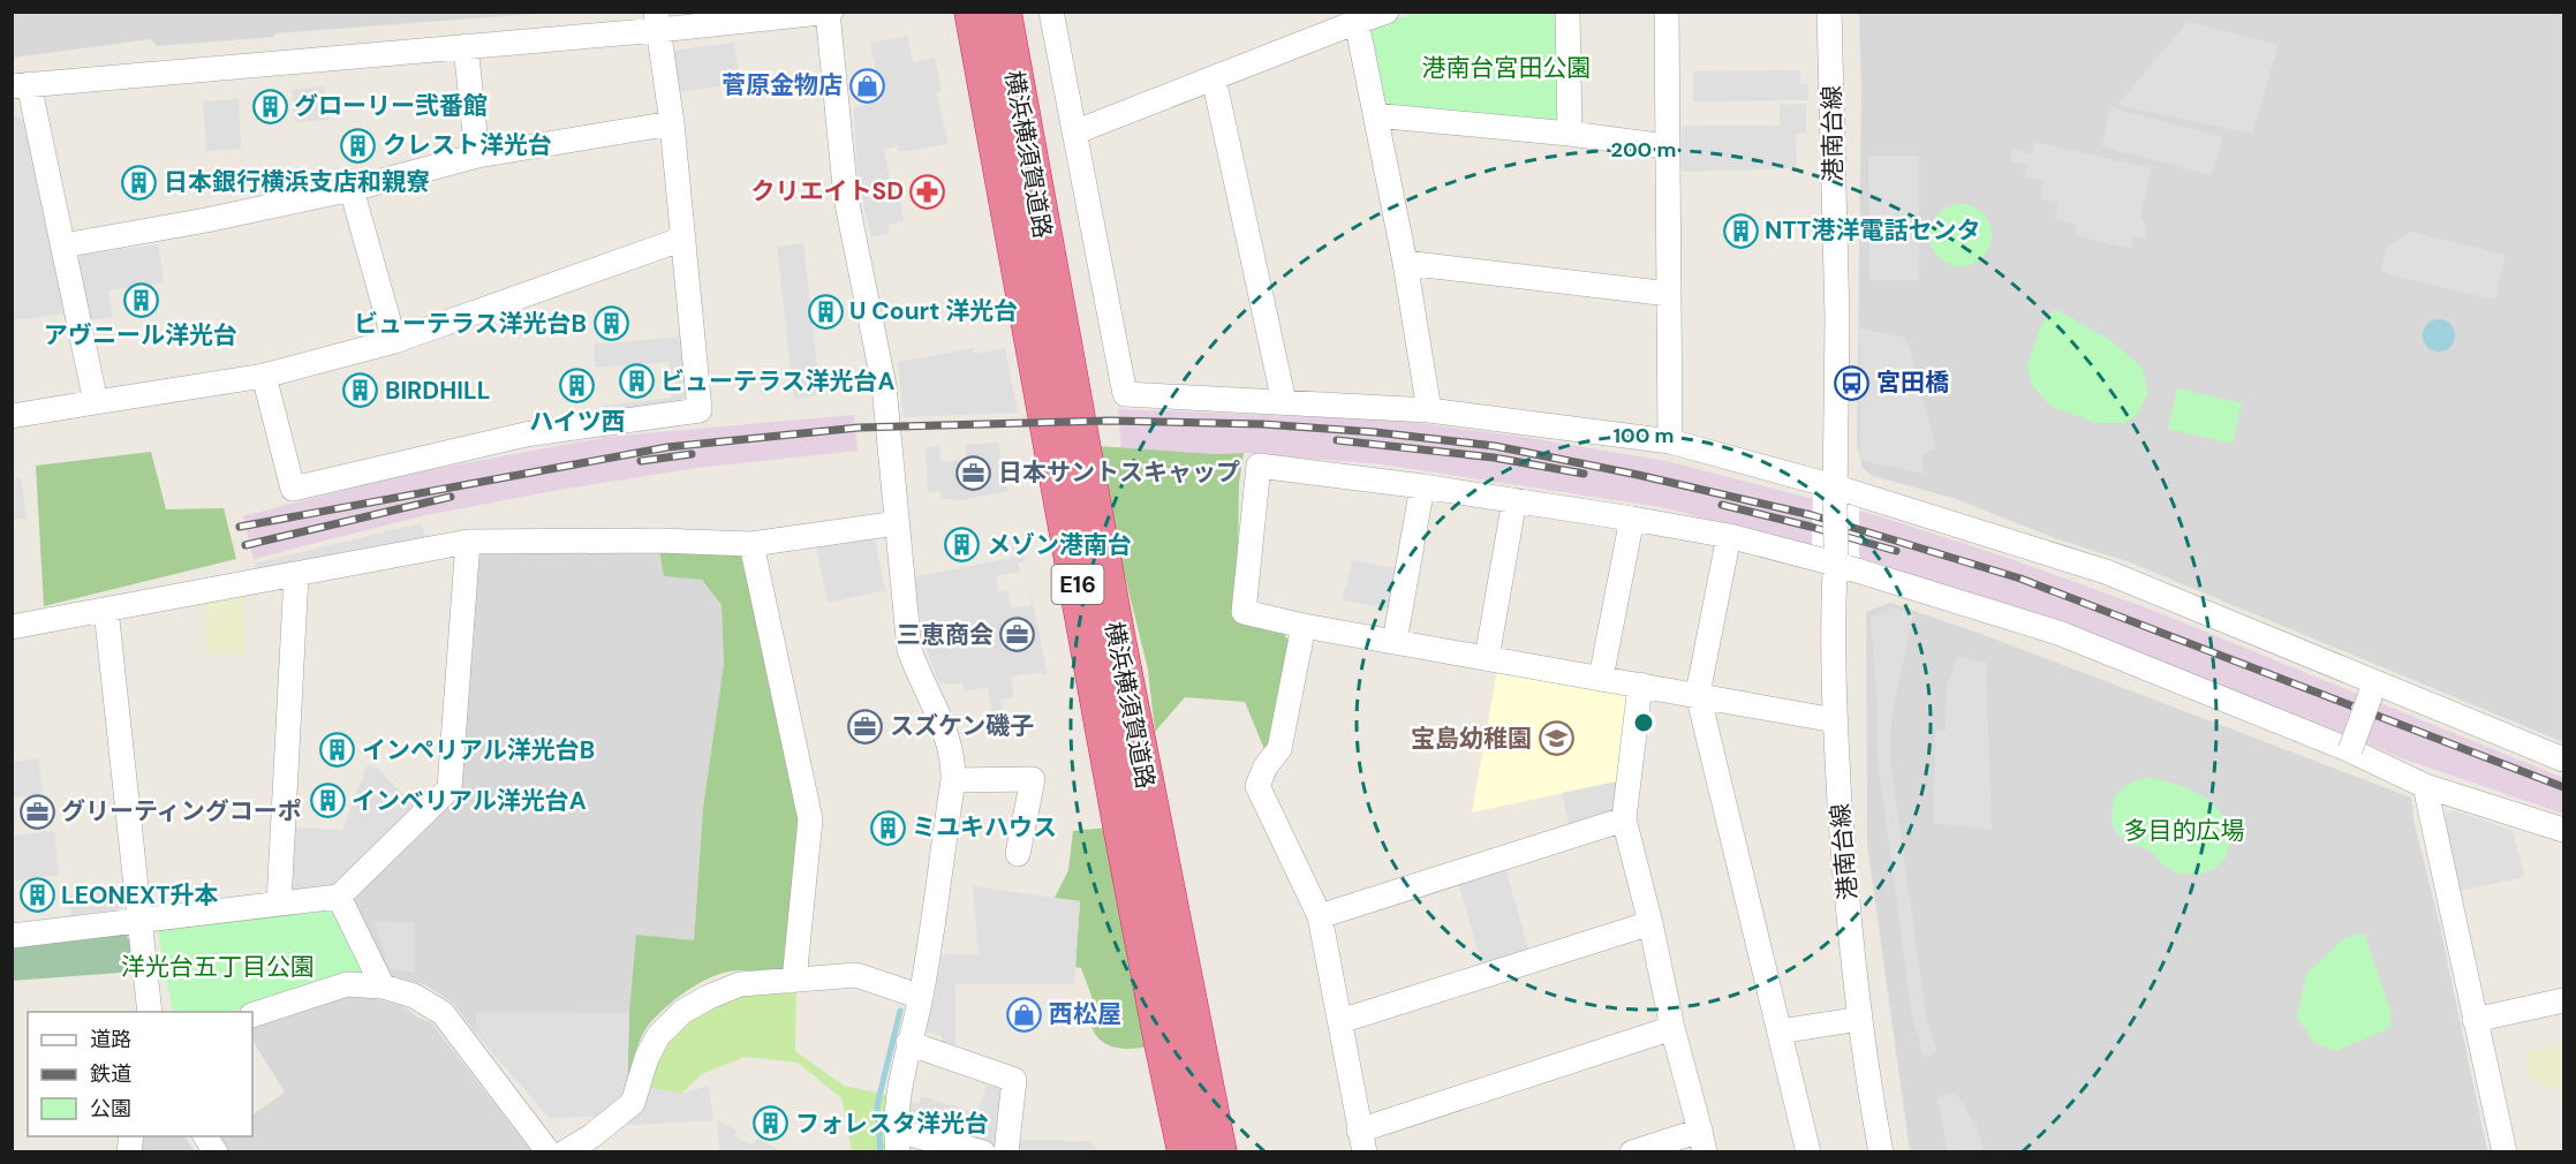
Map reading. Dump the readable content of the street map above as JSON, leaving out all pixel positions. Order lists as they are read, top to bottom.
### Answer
{
  "streets": {
    "highway": ["横浜横須賀道路", "E16"],
    "street": ["港南台線"]
  },
  "parks": ["港南台宮田公園", "多目的広場", "洋光台五丁目公園"],
  "places": {
    "shop": ["菅原金物店", "西松屋"],
    "building": [
      "グローリー弐番館",
      "クレスト洋光台",
      "日本銀行横浜支店和親寮",
      "NTT港洋電話センタ",
      "アヴニール洋光台",
      "U Court 洋光台",
      "ビューテラス洋光台B",
      "ビューテラス洋光台A",
      "ハイツ西",
      "BIRDHILL",
      "メゾン港南台",
      "インペリアル洋光台B",
      "インベリアル洋光台A",
      "ミユキハウス",
      "LEONEXT升本",
      "フォレスタ洋光台"
    ],
    "pharmacy": ["クリエイトSD"],
    "bus stop": ["宮田橋"],
    "office": [
      "日本サントスキャップ",
      "三恵商会",
      "スズケン磯子",
      "グリーティングコーポ"
    ],
    "school or university": ["宝島幼稚園"]
  },
  "legend": ["道路", "鉄道", "公園"],
  "rings": ["200 m", "100 m"]
}
